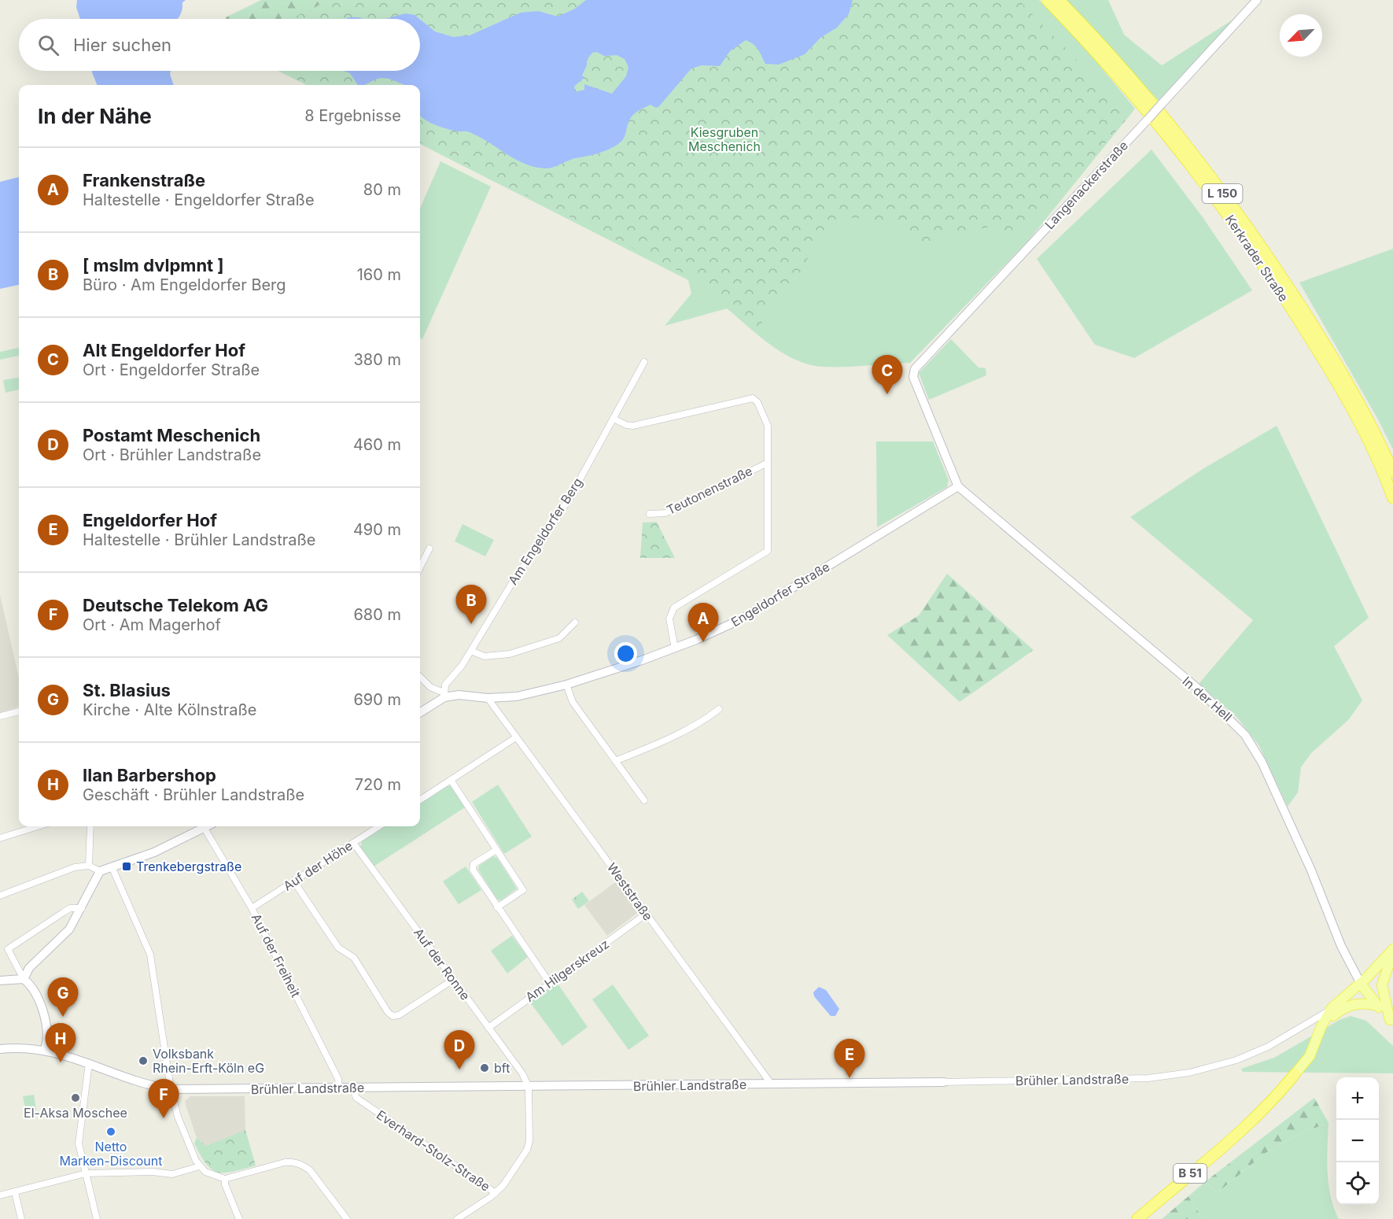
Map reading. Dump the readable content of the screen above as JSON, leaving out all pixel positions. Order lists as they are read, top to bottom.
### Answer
{
  "streets": {
    "highway": ["L 150", "Kerkrader Straße", "B 51"],
    "main road": ["Brühler Landstraße"],
    "street": [
      "Langenackerstraße",
      "Teutonenstraße",
      "Am Engeldorfer Berg",
      "Engeldorfer Straße",
      "In der Hell",
      "Auf der Höhe",
      "Weststraße",
      "Auf der Freiheit",
      "Auf der Ronne",
      "Am Hilgerskreuz",
      "Everhard-Stolz-Straße"
    ]
  },
  "crossings": [
    ["Langenackerstraße", "Engeldorfer Straße"],
    ["Langenackerstraße", "In der Hell"],
    ["Am Engeldorfer Berg", "Engeldorfer Straße"],
    ["Engeldorfer Straße", "In der Hell"],
    ["Engeldorfer Straße", "Weststraße"],
    ["In der Hell", "Brühler Landstraße"],
    ["In der Hell", "B 51"],
    ["Auf der Höhe", "Auf der Freiheit"],
    ["Auf der Höhe", "Auf der Ronne"],
    ["Weststraße", "Am Hilgerskreuz"],
    ["Weststraße", "Brühler Landstraße"],
    ["Auf der Freiheit", "Brühler Landstraße"],
    ["Auf der Ronne", "Am Hilgerskreuz"],
    ["Auf der Ronne", "Brühler Landstraße"],
    ["Brühler Landstraße", "Everhard-Stolz-Straße"],
    ["Brühler Landstraße", "B 51"]
  ],
  "parks": ["Kiesgruben Meschenich"],
  "places": {
    "transit": ["Trenkebergstraße"],
    "other": [
      "Volksbank Rhein-Erft-Köln eG",
      "bft",
      "El-Aksa Moschee",
      "Netto Marken-Discount"
    ]
  },
  "north": "bottom left",
  "page": {
    "search": "Hier suchen",
    "heading": ["In der Nähe", "8 Ergebnisse"],
    "list": [
      {
        "mark": "A",
        "name": "Frankenstraße",
        "note": "Haltestelle · Engeldorfer Straße",
        "value": "80 m"
      },
      {
        "mark": "B",
        "name": "[ mslm dvlpmnt ]",
        "note": "Büro · Am Engeldorfer Berg",
        "value": "160 m"
      },
      {
        "mark": "C",
        "name": "Alt Engeldorfer Hof",
        "note": "Ort · Engeldorfer Straße",
        "value": "380 m"
      },
      {
        "mark": "D",
        "name": "Postamt Meschenich",
        "note": "Ort · Brühler Landstraße",
        "value": "460 m"
      },
      {
        "mark": "E",
        "name": "Engeldorfer Hof",
        "note": "Haltestelle · Brühler Landstraße",
        "value": "490 m"
      },
      {
        "mark": "F",
        "name": "Deutsche Telekom AG",
        "note": "Ort · Am Magerhof",
        "value": "680 m"
      },
      {
        "mark": "G",
        "name": "St. Blasius",
        "note": "Kirche · Alte Kölnstraße",
        "value": "690 m"
      },
      {
        "mark": "H",
        "name": "Ilan Barbershop",
        "note": "Geschäft · Brühler Landstraße",
        "value": "720 m"
      }
    ],
    "pins": [
      "C",
      "B",
      "A",
      "G",
      "H",
      "D",
      "E",
      "F"
    ],
    "map_buttons": ["+", "−"]
  }
}
